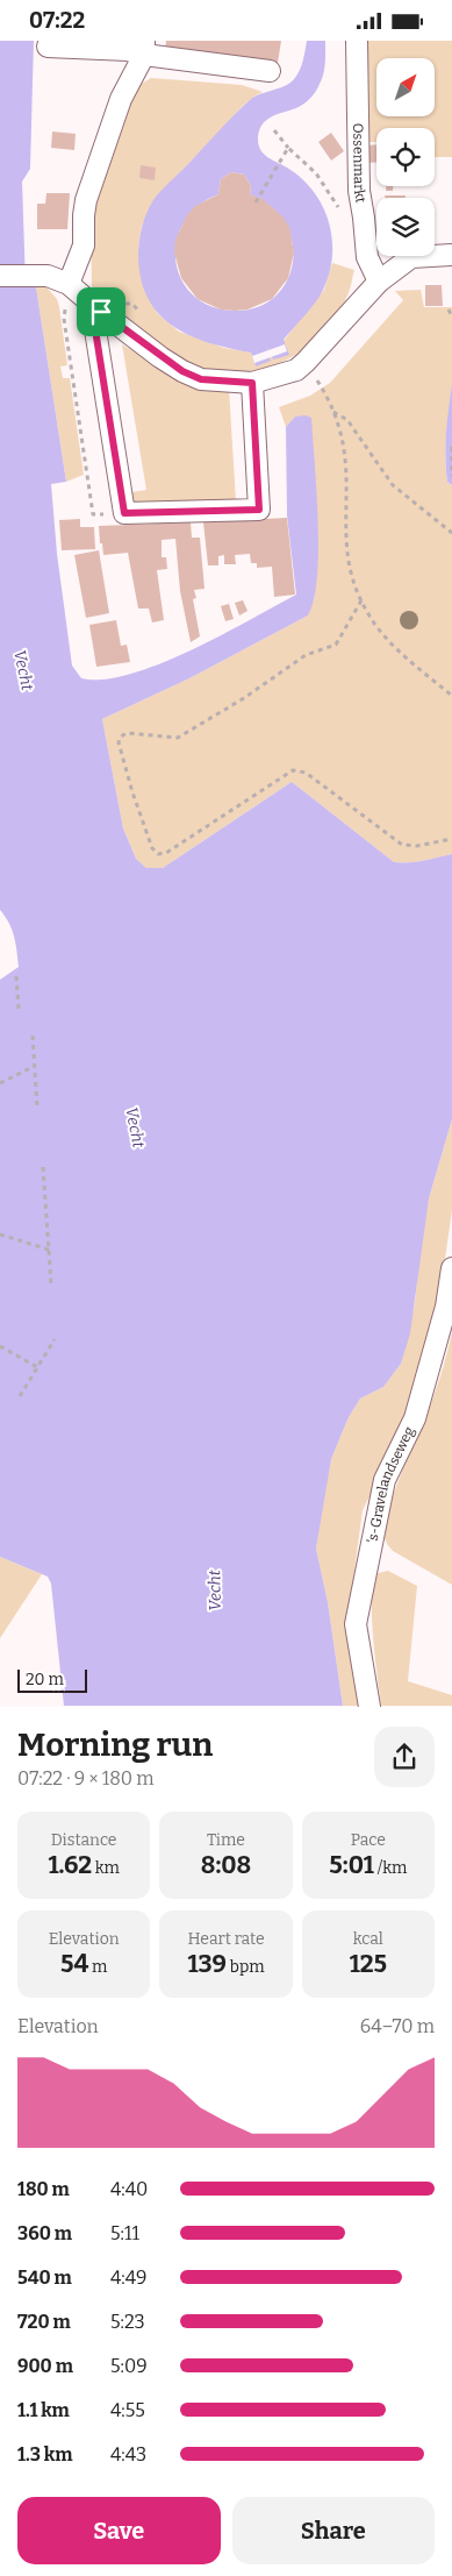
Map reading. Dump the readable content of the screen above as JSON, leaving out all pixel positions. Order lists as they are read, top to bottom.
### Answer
{
  "streets": {
    "street": ["Ossenmarkt", "'s-Gravelandseweg"]
  },
  "water": ["Vecht"],
  "scale_bar": "20 m",
  "north": "top right",
  "page": {
    "status": "07:22",
    "scale": "20 m",
    "heading": ["Morning run", "07:22 · 9 × 180 m"],
    "stats": [
      ["Distance", "1.62 km"],
      ["Time", "8:08"],
      ["Pace", "5:01 /km"],
      ["Elevation", "54 m"],
      ["Heart rate", "139 bpm"],
      ["kcal", "125"]
    ],
    "chart": ["Elevation", "64–70 m"],
    "list": [
      {
        "name": "180 m",
        "note": "4:40"
      },
      {
        "name": "360 m",
        "note": "5:11"
      },
      {
        "name": "540 m",
        "note": "4:49"
      },
      {
        "name": "720 m",
        "note": "5:23"
      },
      {
        "name": "900 m",
        "note": "5:09"
      },
      {
        "name": "1.1 km",
        "note": "4:55"
      },
      {
        "name": "1.3 km",
        "note": "4:43"
      }
    ],
    "buttons": ["Save", "Share"]
  }
}
